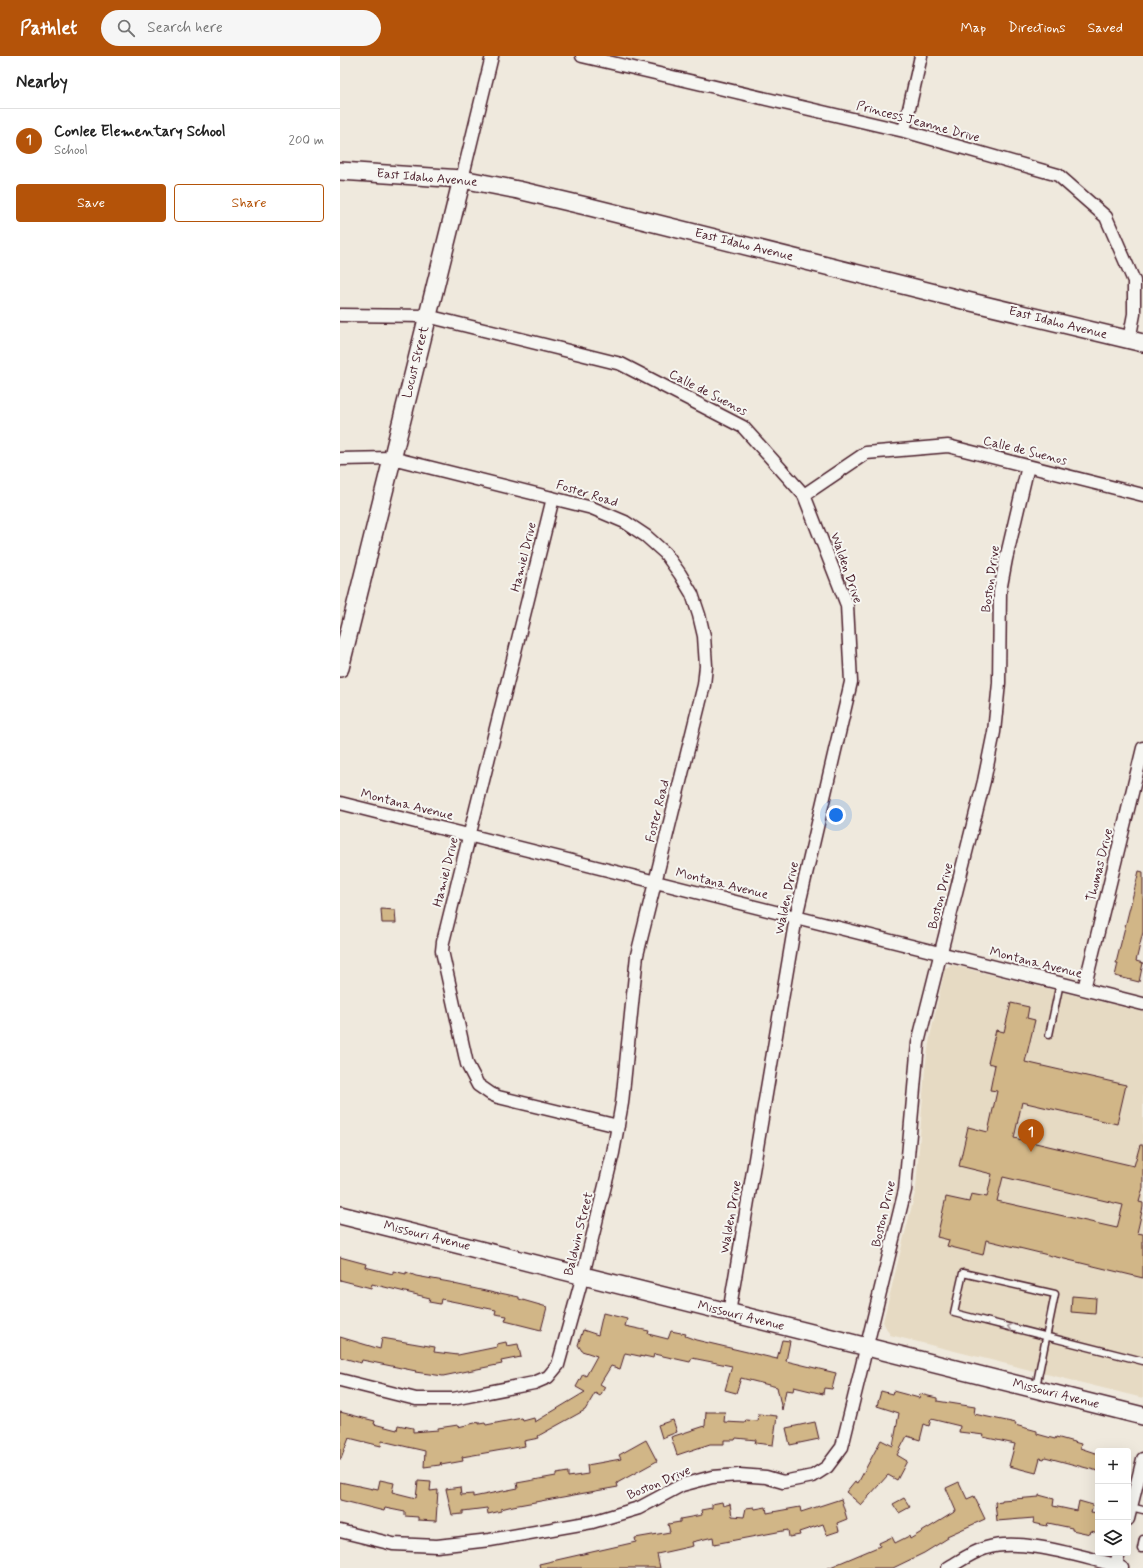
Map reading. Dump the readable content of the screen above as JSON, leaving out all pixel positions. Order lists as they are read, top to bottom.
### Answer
{
  "streets": {
    "street": [
      "Princess Jeanne Drive",
      "East Idaho Avenue",
      "Locust Street",
      "Calle de Suenos",
      "Foster Road",
      "Hamiel Drive",
      "Walden Drive",
      "Boston Drive",
      "Montana Avenue",
      "Thomas Drive",
      "Baldwin Street",
      "Missouri Avenue"
    ]
  },
  "crossings": [
    ["Princess Jeanne Drive", "East Idaho Avenue"],
    ["East Idaho Avenue", "Locust Street"],
    ["Locust Street", "Calle de Suenos"],
    ["Locust Street", "Foster Road"],
    ["Calle de Suenos", "Walden Drive"],
    ["Calle de Suenos", "Boston Drive"],
    ["Foster Road", "Hamiel Drive"],
    ["Foster Road", "Montana Avenue"],
    ["Foster Road", "Baldwin Street"],
    ["Hamiel Drive", "Montana Avenue"],
    ["Hamiel Drive", "Baldwin Street"],
    ["Walden Drive", "Montana Avenue"],
    ["Walden Drive", "Missouri Avenue"],
    ["Boston Drive", "Montana Avenue"],
    ["Boston Drive", "Missouri Avenue"],
    ["Montana Avenue", "Thomas Drive"],
    ["Montana Avenue", "Baldwin Street"],
    ["Baldwin Street", "Missouri Avenue"]
  ],
  "page": {
    "header": "Pathlet",
    "search": "Search here",
    "nav": ["Map", "Directions", "Saved"],
    "heading": "Nearby",
    "list": [
      {
        "mark": "1",
        "name": "Conlee Elementary School",
        "note": "School",
        "value": "200 m"
      }
    ],
    "buttons": ["Save", "Share"],
    "pins": "1",
    "map_buttons": ["+", "−"]
  }
}
